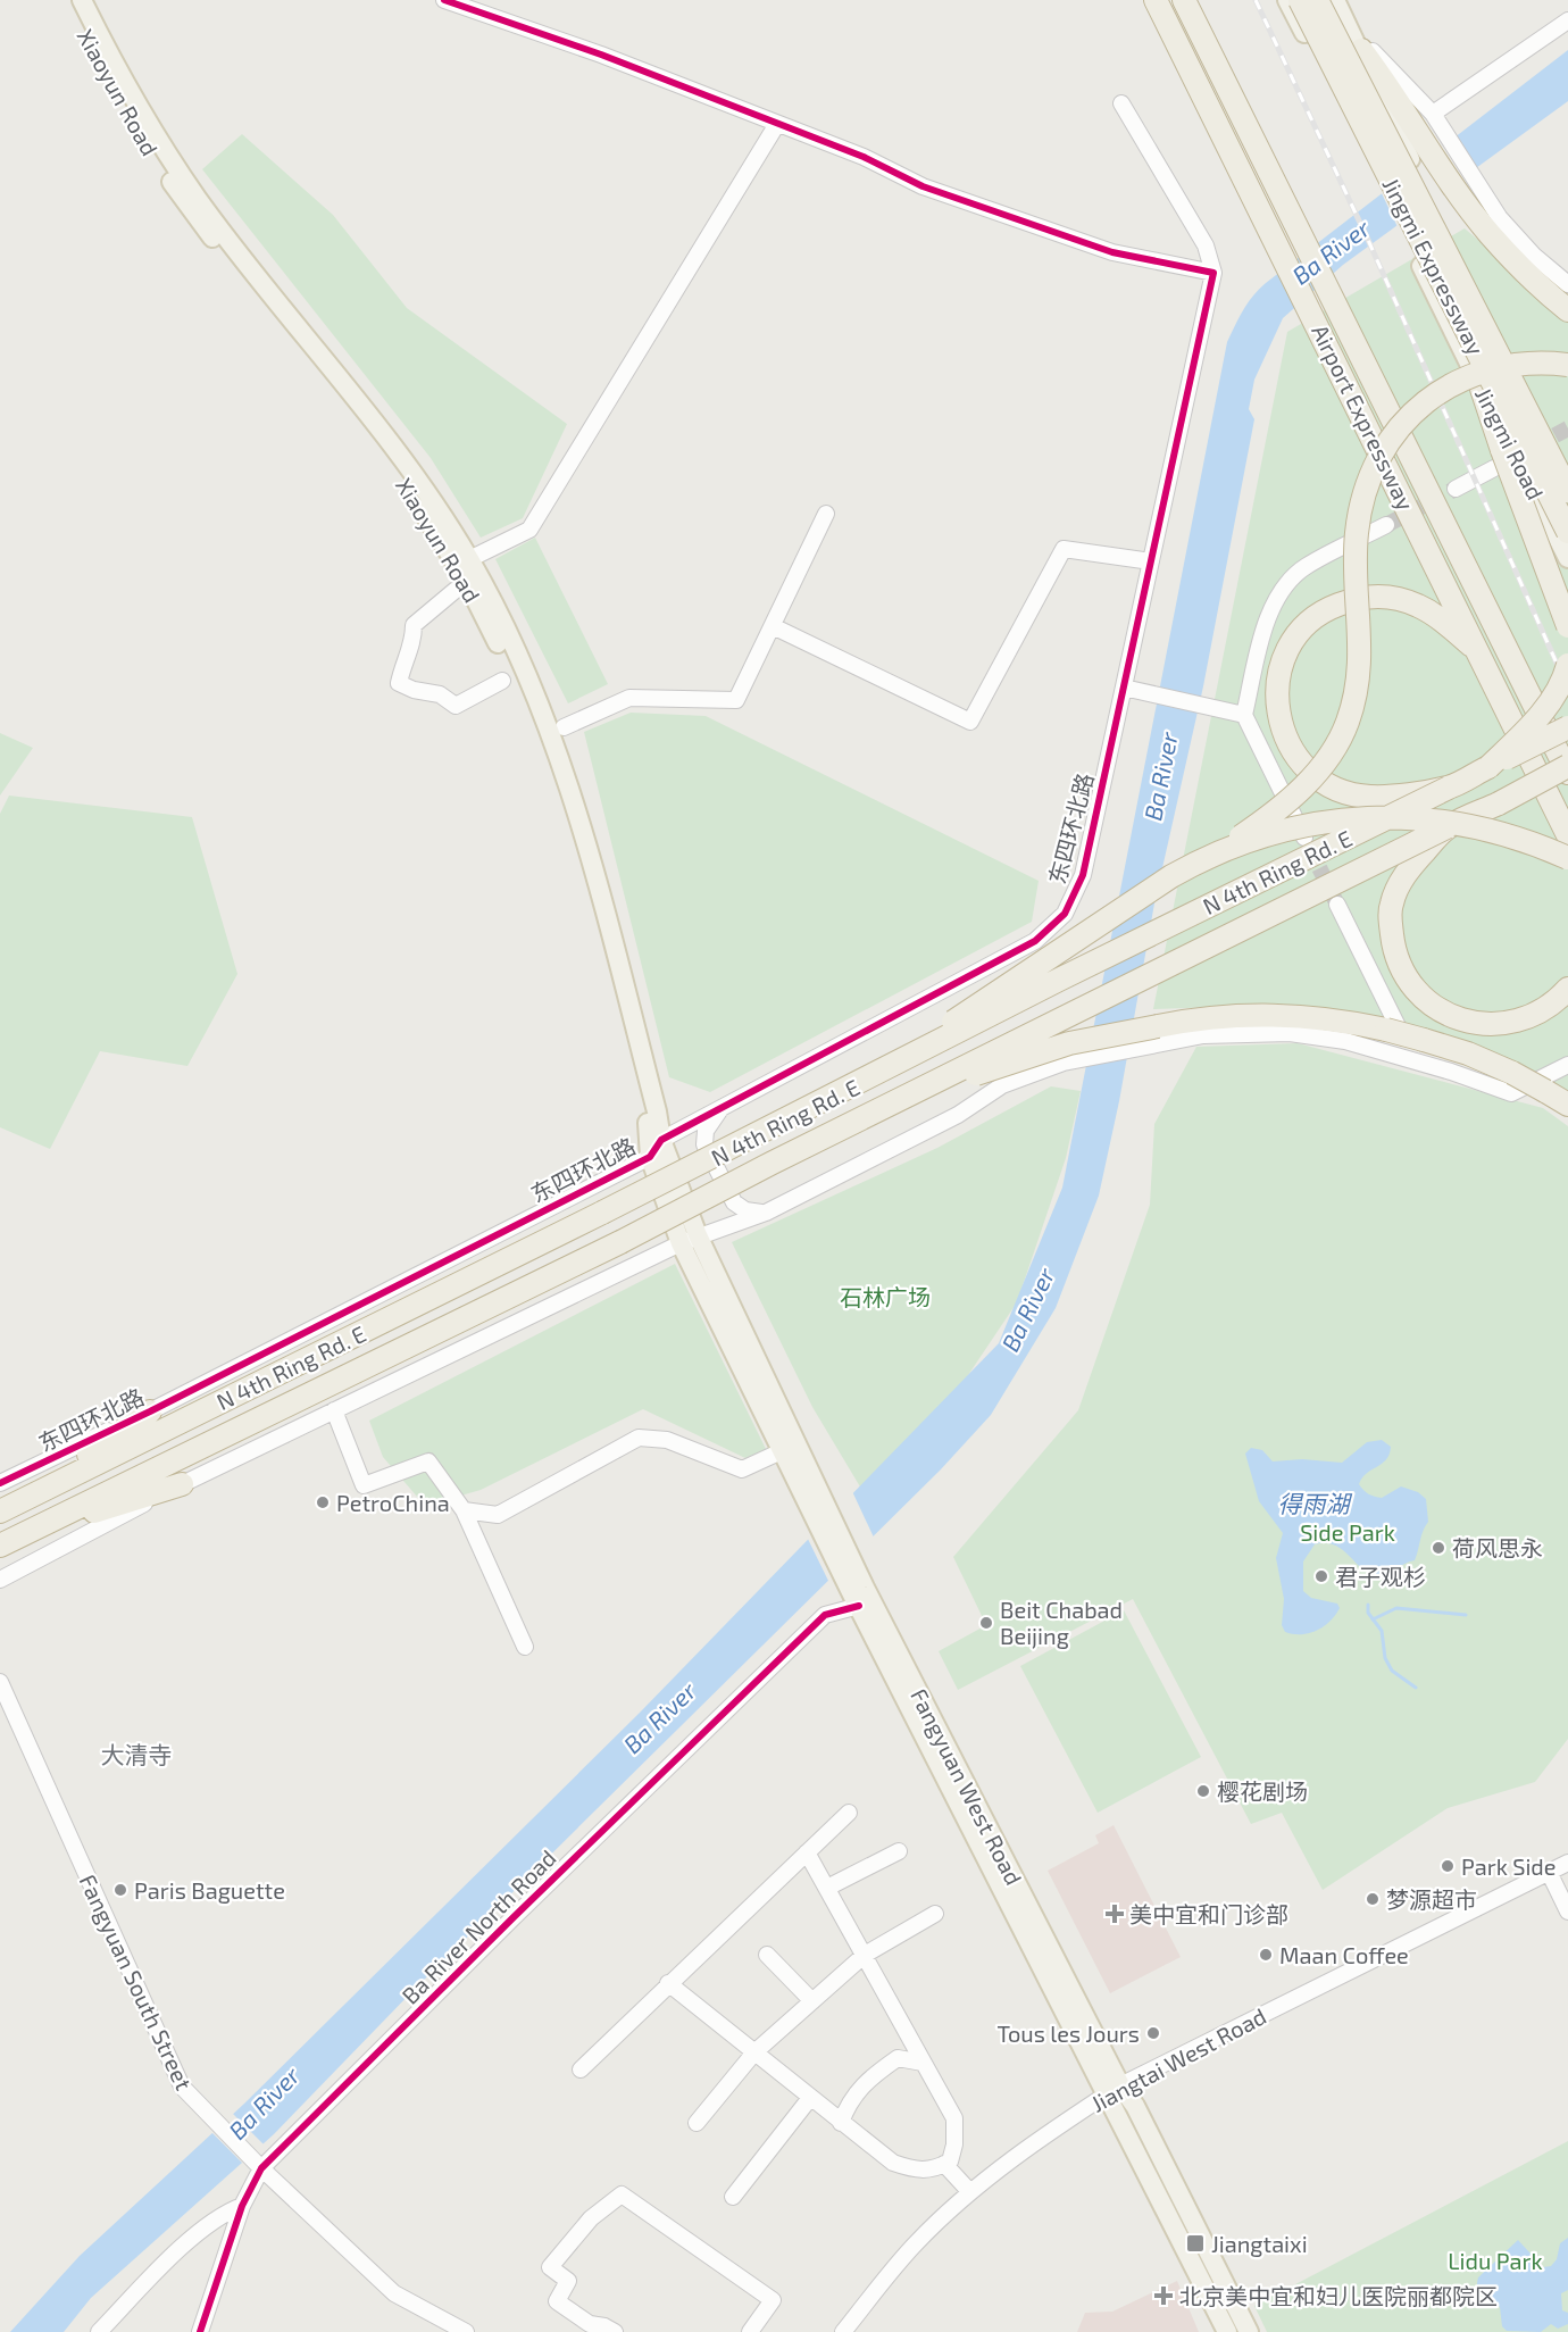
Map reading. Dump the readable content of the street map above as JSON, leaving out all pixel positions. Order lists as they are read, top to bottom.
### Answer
{
  "streets": {
    "highway": ["Jingmi Expressway", "Airport Expressway", "N 4th Ring Rd. E"],
    "main road": ["Xiaoyun Road", "Jingmi Road", "Fangyuan West Road"],
    "street": [
      "东四环北路",
      "Ba River North Road",
      "Fangyuan South Street",
      "Jiangtai West Road"
    ]
  },
  "crossings": [
    ["Xiaoyun Road", "东四环北路"],
    ["Xiaoyun Road", "Fangyuan West Road"],
    ["Fangyuan West Road", "Ba River North Road"],
    ["Fangyuan West Road", "Jiangtai West Road"],
    ["Ba River North Road", "Fangyuan South Street"]
  ],
  "districts": ["大清寺"],
  "water": ["Ba River", "得雨湖"],
  "parks": ["石林广场", "Side Park", "Lidu Park"],
  "places": {
    "other": [
      "PetroChina",
      "荷风思永",
      "君子观杉",
      "Beit Chabad Beijing",
      "樱花剧场",
      "Park Side",
      "Paris Baguette",
      "梦源超市",
      "Maan Coffee",
      "Tous les Jours"
    ],
    "health": ["美中宜和门诊部", "北京美中宜和妇儿医院丽都院区"],
    "transit": ["Jiangtaixi"]
  }
}
